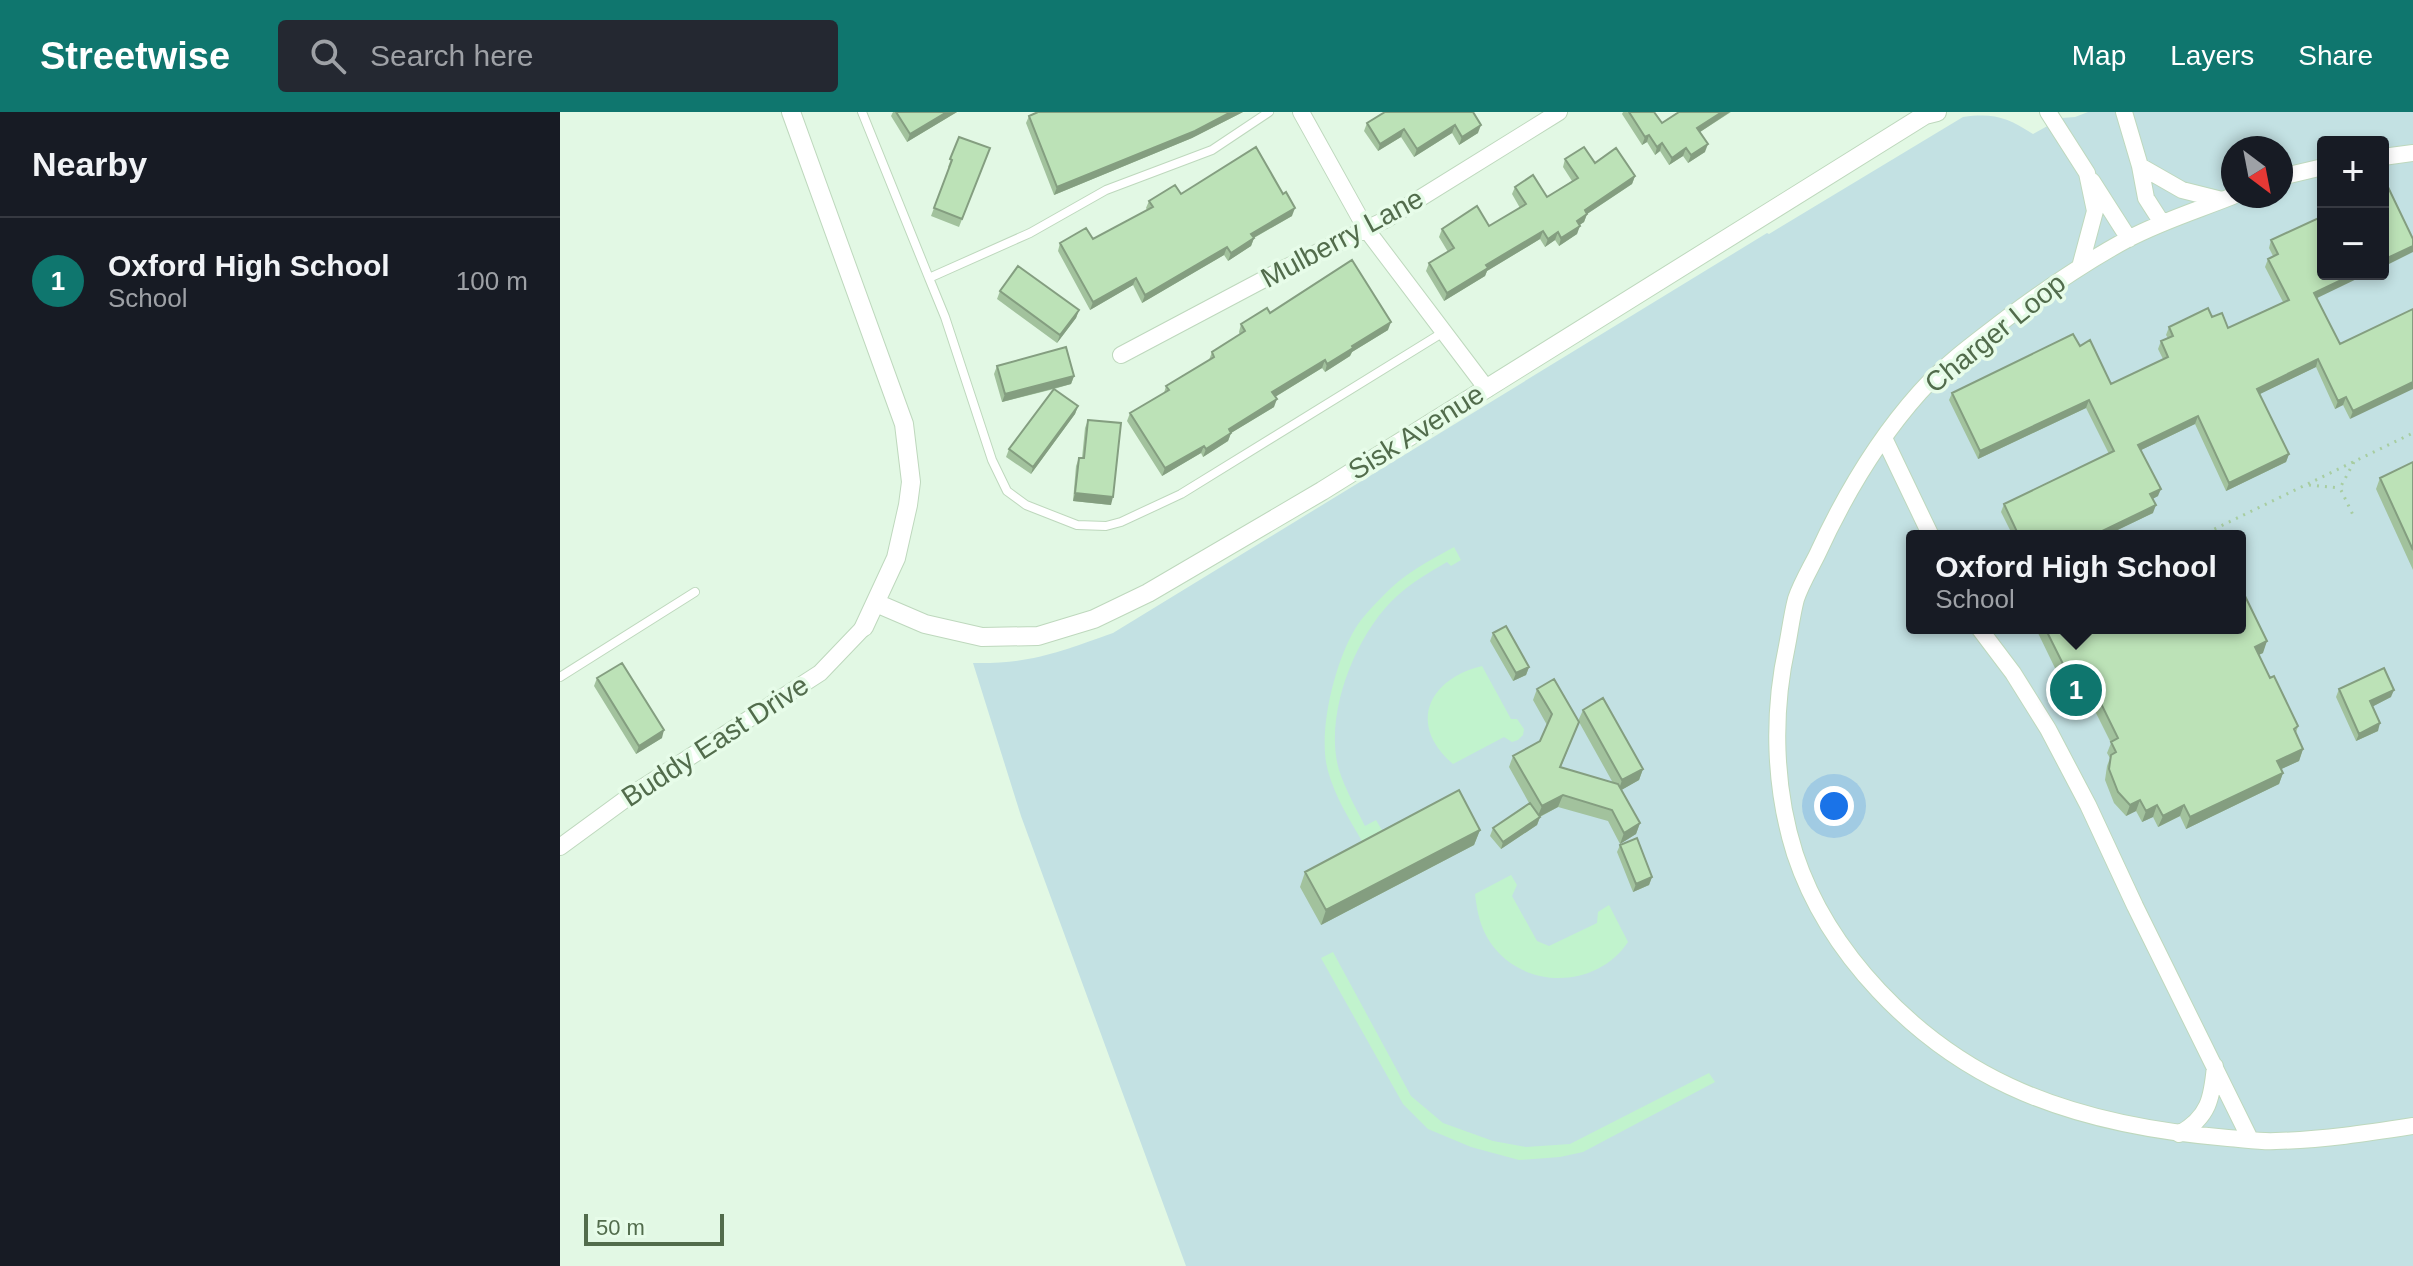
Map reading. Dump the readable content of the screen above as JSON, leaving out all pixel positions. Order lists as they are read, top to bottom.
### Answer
{
  "streets": {
    "street": [
      "Mulberry Lane",
      "Charger Loop",
      "Sisk Avenue",
      "Buddy East Drive"
    ]
  },
  "scale_bar": "50 m",
  "north": "bottom right",
  "page": {
    "header": "Streetwise",
    "search": "Search here",
    "nav": ["Map", "Layers", "Share"],
    "heading": "Nearby",
    "map_buttons": ["+", "−"],
    "list": [
      {
        "mark": "1",
        "name": "Oxford High School",
        "note": "School",
        "value": "100 m"
      }
    ],
    "popup": ["Oxford High School", "School"],
    "pins": "1",
    "scale": "50 m"
  }
}
